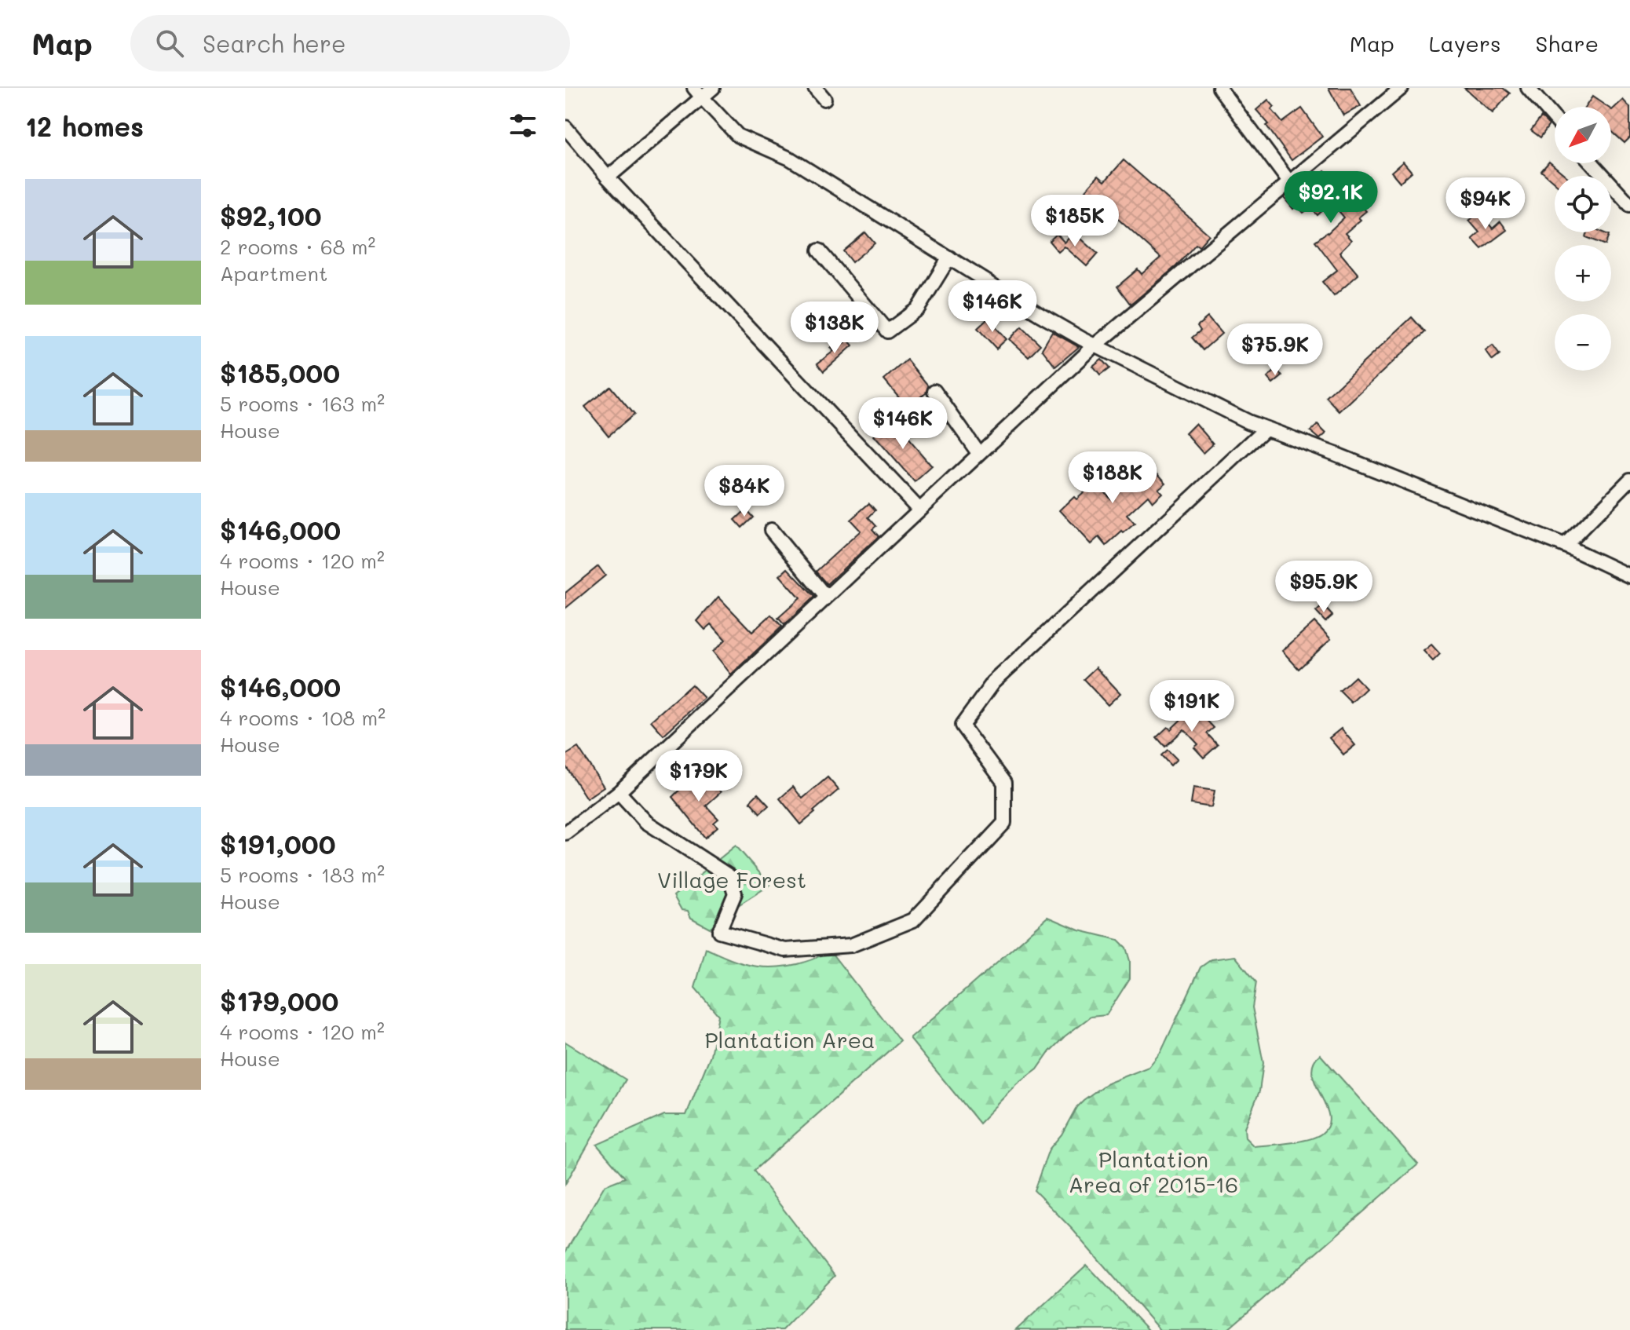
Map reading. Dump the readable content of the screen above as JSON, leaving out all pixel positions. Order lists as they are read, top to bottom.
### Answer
{
  "parks": ["Village Forest", "Plantation Area", "Plantation Area of 2015-16"],
  "north": "bottom left",
  "page": {
    "header": "Map",
    "search": "Search here",
    "nav": ["Map", "Layers", "Share"],
    "heading": "12 homes",
    "map_buttons": ["+", "−"],
    "list": [
      {
        "name": "$92,100",
        "note": "2 rooms · 68 m² · Apartment"
      },
      {
        "name": "$185,000",
        "note": "5 rooms · 163 m² · House"
      },
      {
        "name": "$146,000",
        "note": "4 rooms · 120 m² · House"
      },
      {
        "name": "$146,000",
        "note": "4 rooms · 108 m² · House"
      },
      {
        "name": "$191,000",
        "note": "5 rooms · 183 m² · House"
      },
      {
        "name": "$179,000",
        "note": "4 rooms · 120 m² · House"
      }
    ],
    "price": [
      "$92.1K",
      "$94K",
      "$185K",
      "$146K",
      "$138K",
      "$75.9K",
      "$146K",
      "$188K",
      "$84K",
      "$95.9K",
      "$191K",
      "$179K"
    ]
  }
}
